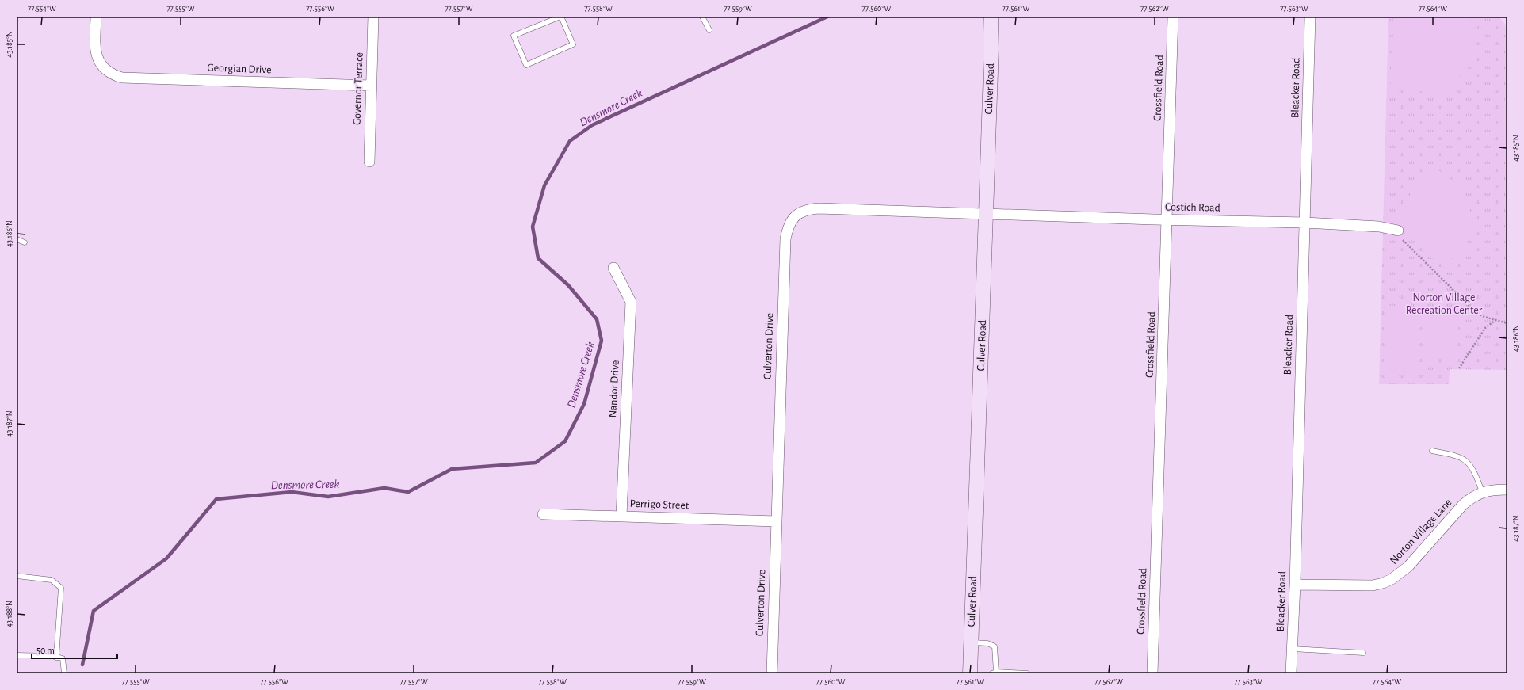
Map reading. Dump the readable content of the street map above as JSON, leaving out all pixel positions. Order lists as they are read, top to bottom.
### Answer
{
  "streets": {
    "main road": ["Culver Road"],
    "street": [
      "Georgian Drive",
      "Crossfield Road",
      "Bleacker Road",
      "Governor Terrace",
      "Costich Road",
      "Culverton Drive",
      "Nandor Drive",
      "Perrigo Street",
      "Norton Village Lane"
    ]
  },
  "crossings": [
    ["Georgian Drive", "Governor Terrace"],
    ["Crossfield Road", "Costich Road"],
    ["Bleacker Road", "Costich Road"],
    ["Bleacker Road", "Norton Village Lane"],
    ["Culver Road", "Costich Road"],
    ["Culver Road", "Culverton Drive"],
    ["Costich Road", "Culverton Drive"],
    ["Culverton Drive", "Perrigo Street"],
    ["Nandor Drive", "Perrigo Street"]
  ],
  "water": ["Densmore Creek"],
  "parks": ["Norton Village Recreation Center"],
  "scale_bar": "50 m",
  "coordinates": [
    "77.554°W",
    "77.555°W",
    "77.556°W",
    "77.557°W",
    "77.558°W",
    "77.559°W",
    "77.560°W",
    "77.561°W",
    "77.562°W",
    "77.563°W",
    "77.564°W",
    "43.185°N",
    "43.186°N",
    "43.187°N",
    "43.188°N"
  ]
}
